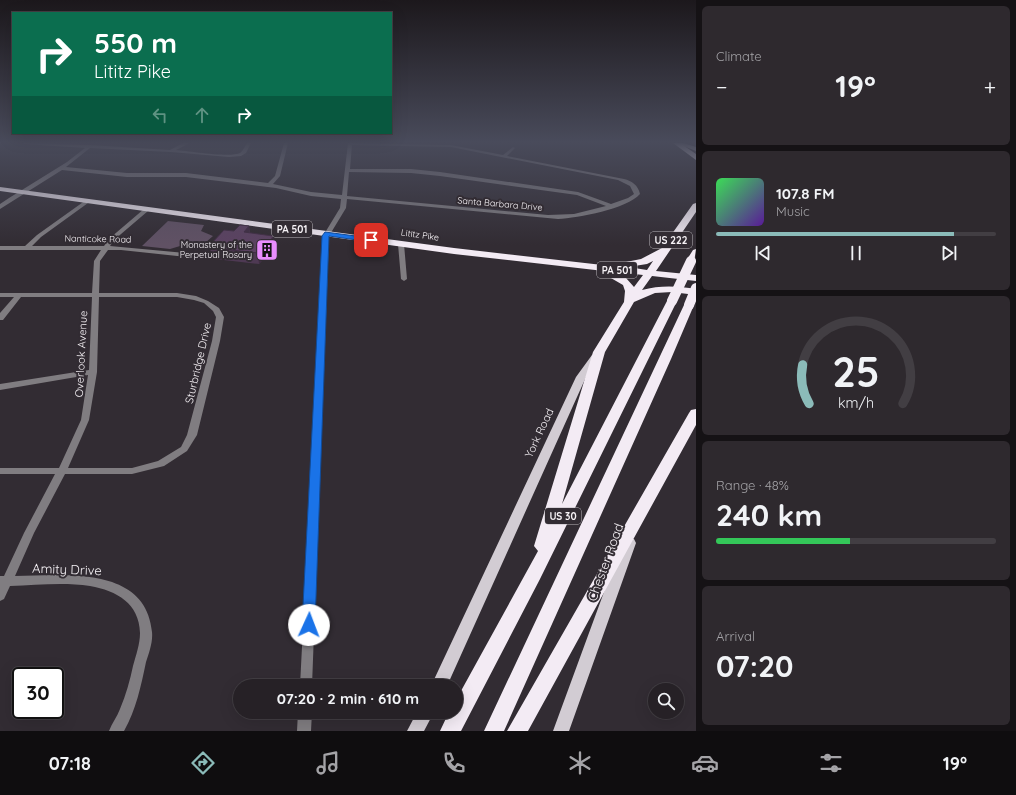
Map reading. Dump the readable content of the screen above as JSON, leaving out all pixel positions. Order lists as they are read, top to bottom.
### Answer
{
  "streets": {
    "highway": [
      "PA 501",
      "Lititz Pike",
      "US 222",
      "York Road",
      "US 30",
      "Chester Road"
    ],
    "street": [
      "Santa Barbara Drive",
      "Nanticoke Road",
      "Overlook Avenue",
      "Sturbridge Drive",
      "Amity Drive"
    ]
  },
  "crossings": [
    ["Lititz Pike", "Overlook Avenue"],
    ["Lititz Pike", "York Road"],
    ["Nanticoke Road", "Overlook Avenue"],
    ["Overlook Avenue", "Sturbridge Drive"],
    ["Overlook Avenue", "Amity Drive"]
  ],
  "places": {
    "building": ["Monastery of the Perpetual Rosary"]
  },
  "page": {
    "tile": [
      "Climate",
      ["Range · 48%", "240 km"],
      ["Arrival", "07:20"]
    ],
    "turn": ["550 m", "Lititz Pike"],
    "heat": ["−", "19°", "+"],
    "song": ["107.8 FM", "Music"],
    "limit": "30",
    "trip": "07:20 · 2 min · 610 m",
    "tabs": ["07:18", "19°"],
    "gauge": ["25", "km/h"]
  }
}
